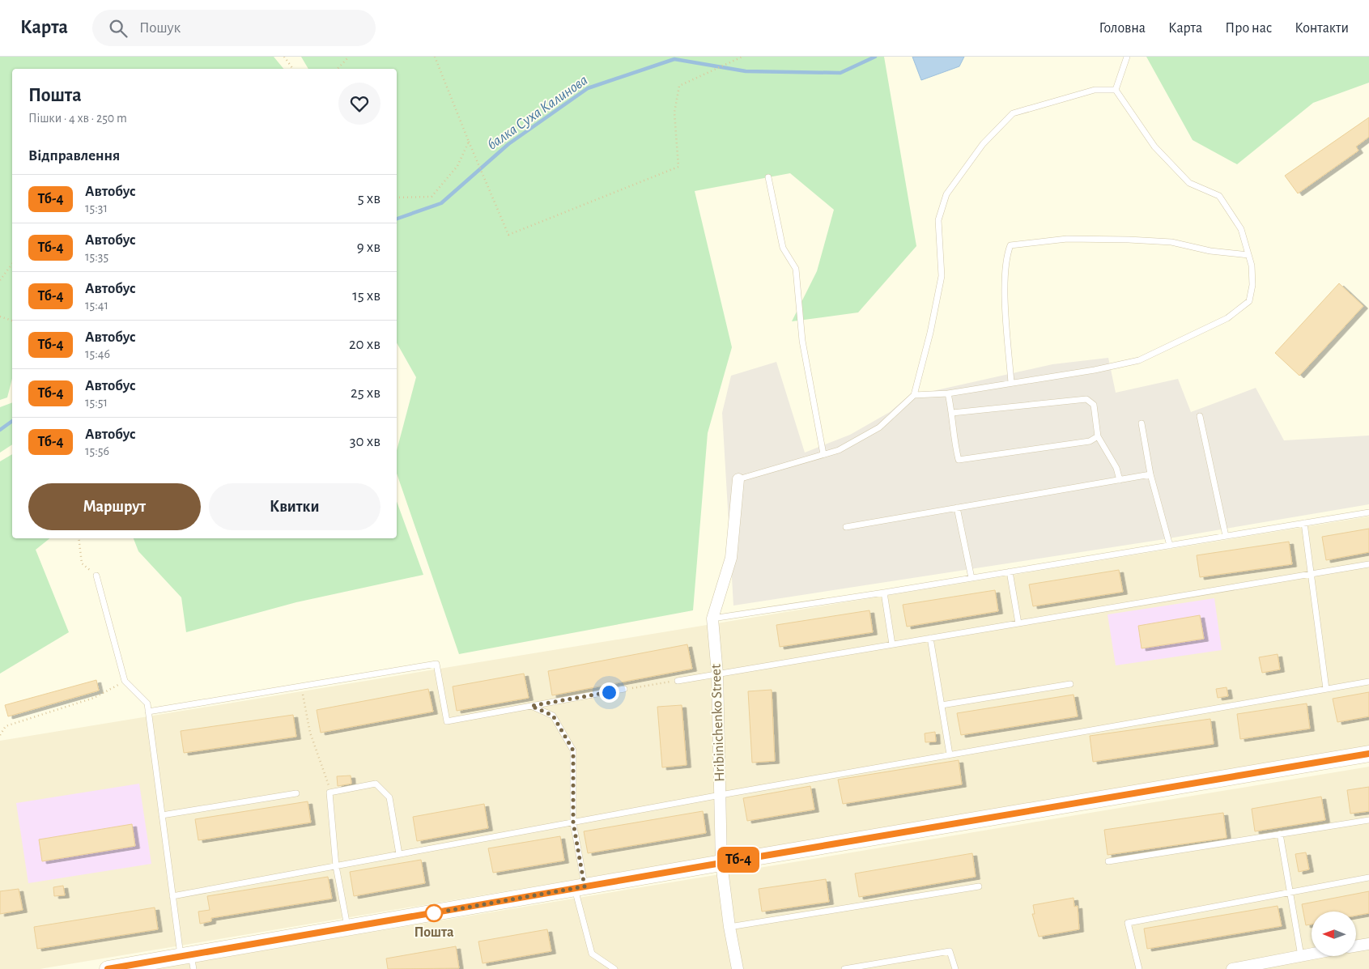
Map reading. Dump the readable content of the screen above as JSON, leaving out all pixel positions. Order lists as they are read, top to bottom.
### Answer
{
  "streets": {
    "street": ["Hribinichenko Street"]
  },
  "water": ["балка Суха Калинова"],
  "places": ["Пошта"],
  "lines": ["bus line Тб-4"],
  "north": "left",
  "page": {
    "header": "Карта",
    "search": "Пошук",
    "nav": [
      "Головна",
      "Карта",
      "Про нас",
      "Контакти"
    ],
    "on_map": "Тб-4",
    "heading": [
      ["Пошта", "Пішки · 4 хв · 250 m"],
      "Відправлення"
    ],
    "list": [
      {
        "mark": "Тб-4",
        "name": "Автобус",
        "note": "15:31",
        "value": "5 хв"
      },
      {
        "mark": "Тб-4",
        "name": "Автобус",
        "note": "15:35",
        "value": "9 хв"
      },
      {
        "mark": "Тб-4",
        "name": "Автобус",
        "note": "15:41",
        "value": "15 хв"
      },
      {
        "mark": "Тб-4",
        "name": "Автобус",
        "note": "15:46",
        "value": "20 хв"
      },
      {
        "mark": "Тб-4",
        "name": "Автобус",
        "note": "15:51",
        "value": "25 хв"
      },
      {
        "mark": "Тб-4",
        "name": "Автобус",
        "note": "15:56",
        "value": "30 хв"
      }
    ],
    "buttons": ["Маршрут", "Квитки"]
  }
}
